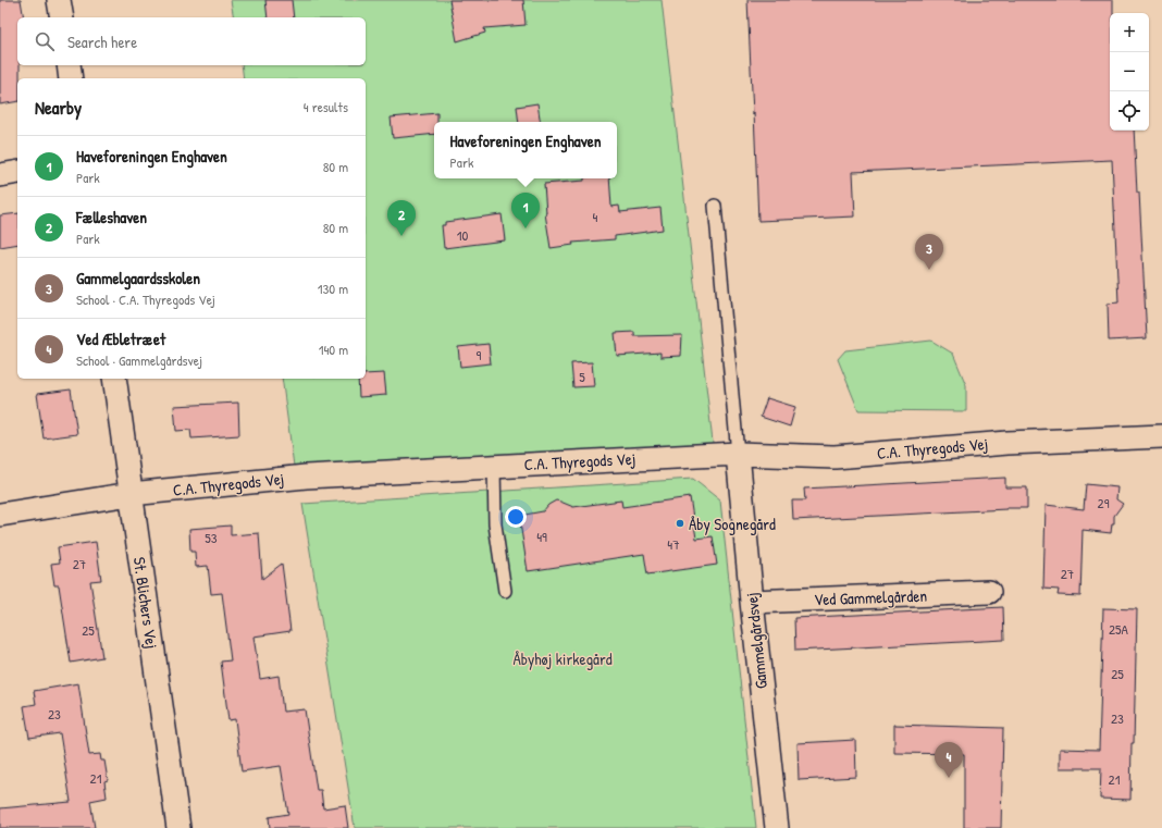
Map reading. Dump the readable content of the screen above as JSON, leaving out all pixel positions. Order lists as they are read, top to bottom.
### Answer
{
  "streets": {
    "street": [
      "C.A. Thyregods Vej",
      "Ved Gammelgården",
      "St. Blichers Vej",
      "Gammelgårdsvej"
    ]
  },
  "crossings": [
    ["C.A. Thyregods Vej", "St. Blichers Vej"],
    ["C.A. Thyregods Vej", "Gammelgårdsvej"],
    ["Ved Gammelgården", "Gammelgårdsvej"]
  ],
  "parks": ["Åbyhøj kirkegård"],
  "places": ["Åby Sognegård"],
  "house_numbers": [
    "4",
    "10",
    "9",
    "5",
    "29",
    "49",
    "53",
    "47",
    "27",
    "27",
    "25A",
    "25",
    "25",
    "23",
    "23",
    "21",
    "21"
  ],
  "page": {
    "map_buttons": ["+", "−"],
    "search": "Search here",
    "heading": ["Nearby", "4 results"],
    "popup": ["Haveforeningen Enghaven", "Park"],
    "list": [
      {
        "mark": "1",
        "name": "Haveforeningen Enghaven",
        "note": "Park",
        "value": "80 m"
      },
      {
        "mark": "2",
        "name": "Fælleshaven",
        "note": "Park",
        "value": "80 m"
      },
      {
        "mark": "3",
        "name": "Gammelgaardsskolen",
        "note": "School · C.A. Thyregods Vej",
        "value": "130 m"
      },
      {
        "mark": "4",
        "name": "Ved Æbletræet",
        "note": "School · Gammelgårdsvej",
        "value": "140 m"
      }
    ],
    "pins": [
      "1",
      "2",
      "3",
      "4"
    ]
  }
}
